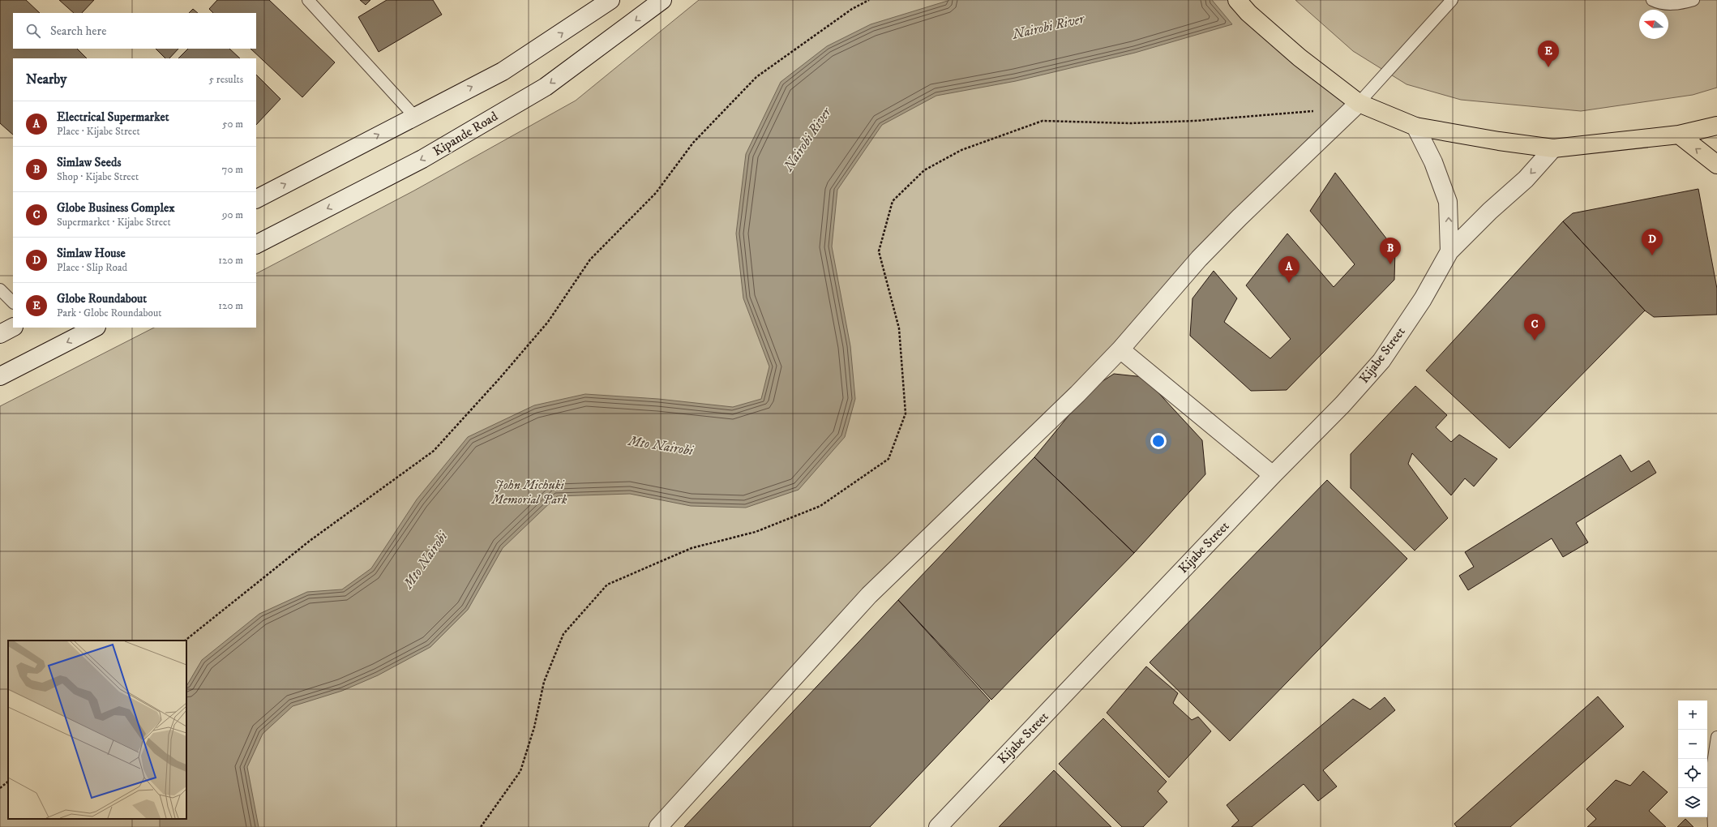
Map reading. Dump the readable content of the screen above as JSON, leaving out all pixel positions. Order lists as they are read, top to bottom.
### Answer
{
  "streets": {
    "street": ["Kipande Road", "Kijabe Street"]
  },
  "water": ["Nairobi River", "Mto Nairobi"],
  "parks": ["John Michuki Memorial Park"],
  "north": "left",
  "page": {
    "search": "Search here",
    "pins": [
      "E",
      "D",
      "B",
      "A",
      "C"
    ],
    "heading": ["Nearby", "5 results"],
    "list": [
      {
        "mark": "A",
        "name": "Electrical Supermarket",
        "note": "Place · Kijabe Street",
        "value": "50 m"
      },
      {
        "mark": "B",
        "name": "Simlaw Seeds",
        "note": "Shop · Kijabe Street",
        "value": "70 m"
      },
      {
        "mark": "C",
        "name": "Globe Business Complex",
        "note": "Supermarket · Kijabe Street",
        "value": "90 m"
      },
      {
        "mark": "D",
        "name": "Simlaw House",
        "note": "Place · Slip Road",
        "value": "120 m"
      },
      {
        "mark": "E",
        "name": "Globe Roundabout",
        "note": "Park · Globe Roundabout",
        "value": "120 m"
      }
    ],
    "map_buttons": ["+", "−"]
  }
}
